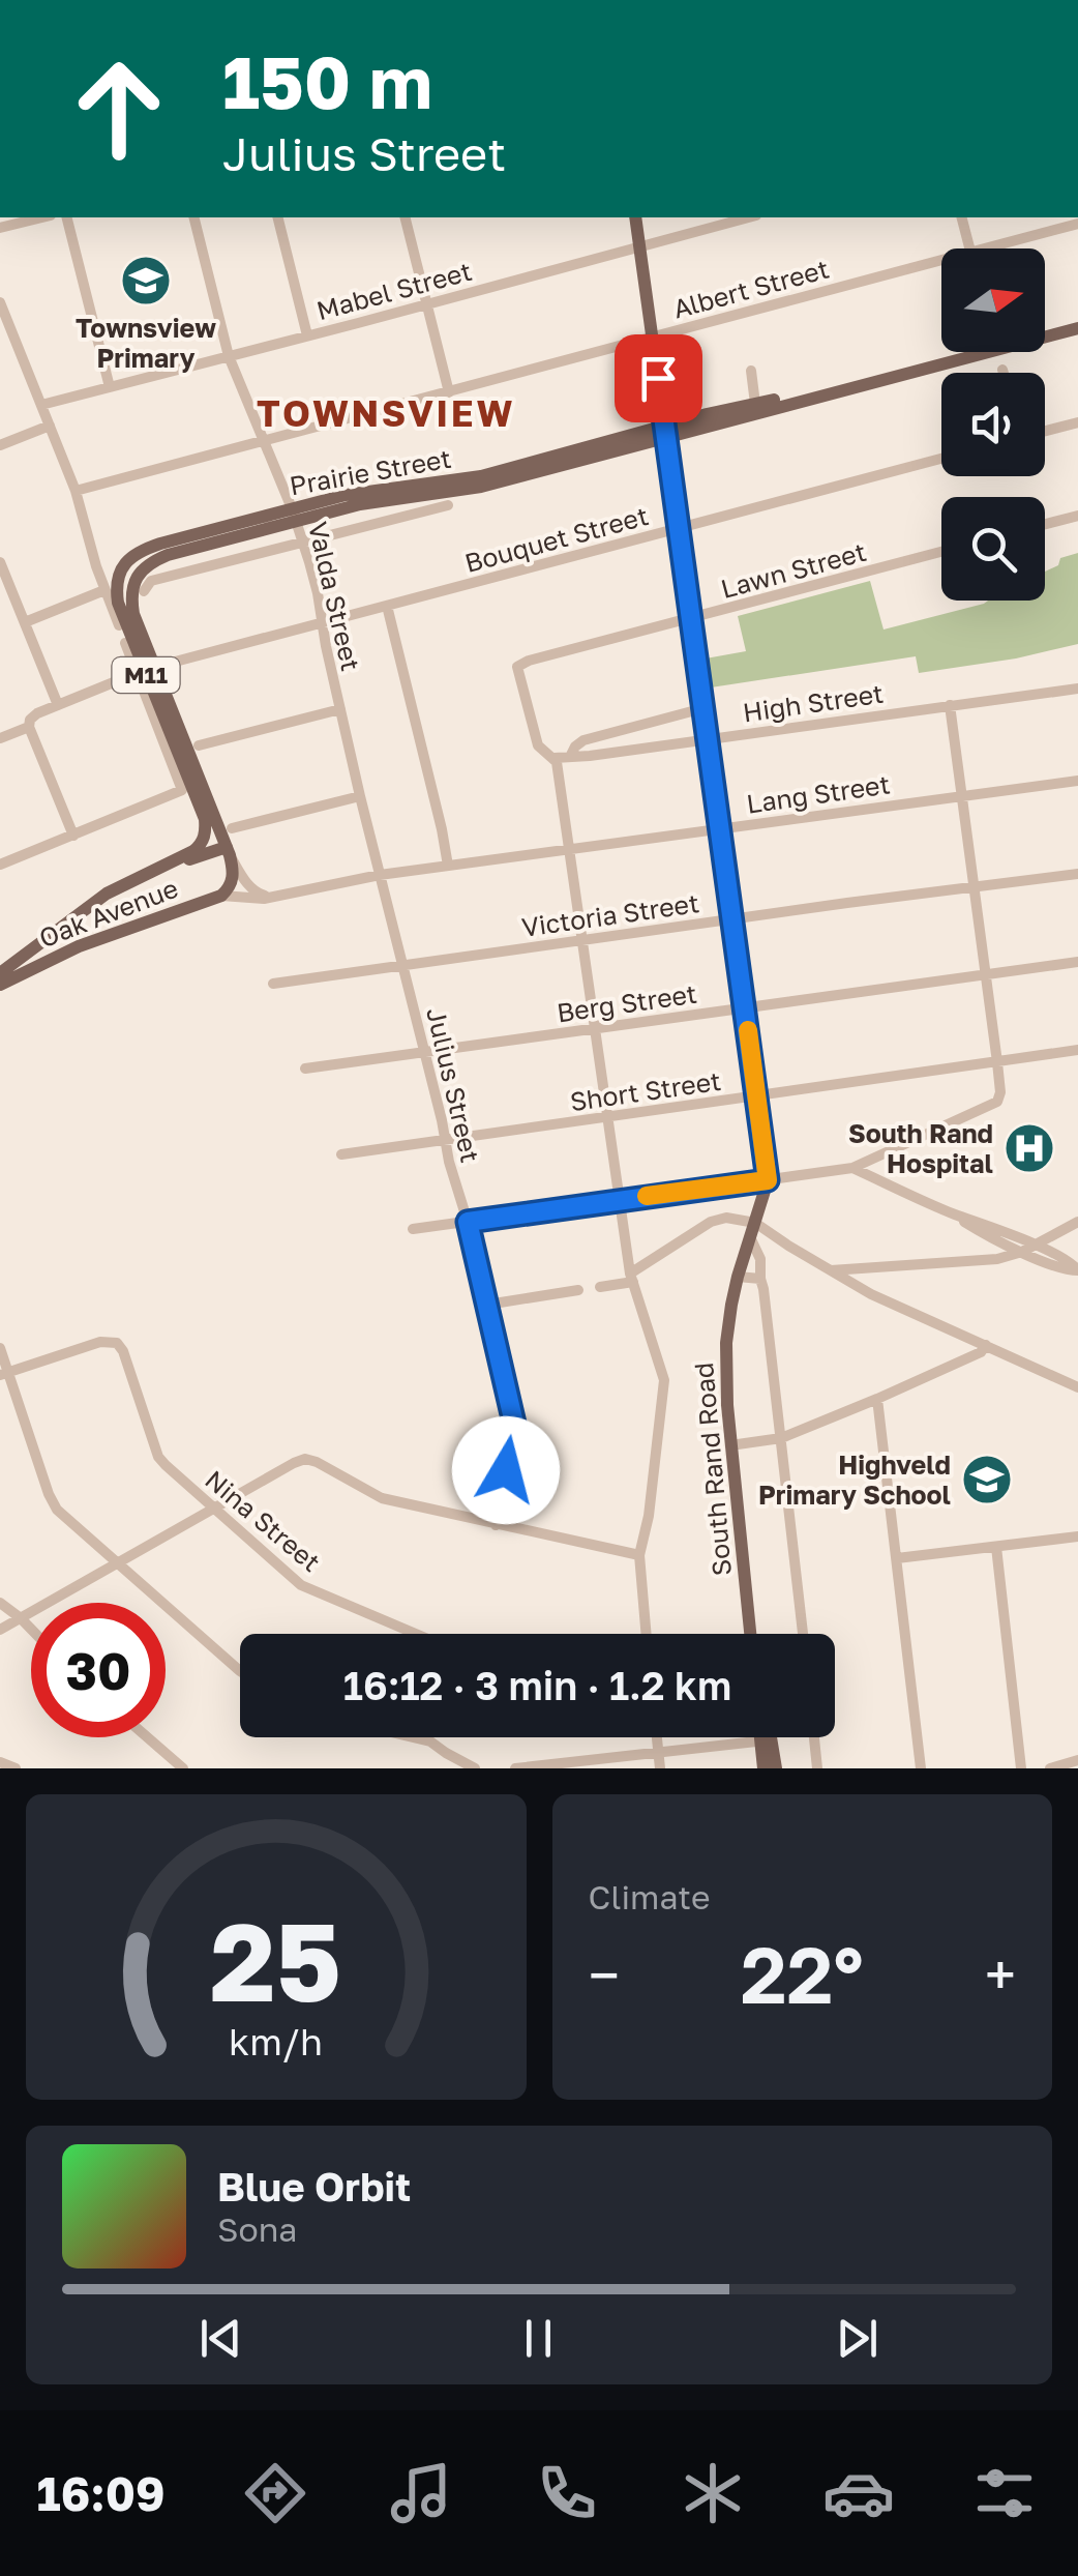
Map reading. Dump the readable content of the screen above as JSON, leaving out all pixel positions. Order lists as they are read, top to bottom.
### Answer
{
  "streets": {
    "main road": [
      "Prairie Street",
      "M11",
      "Oak Avenue",
      "South Rand Road"
    ],
    "street": [
      "Albert Street",
      "Mabel Street",
      "Bouquet Street",
      "Lawn Street",
      "Valda Street",
      "High Street",
      "Lang Street",
      "Victoria Street",
      "Berg Street",
      "Julius Street",
      "Short Street",
      "Nina Street"
    ]
  },
  "crossings": [
    ["Albert Street", "Valda Street"],
    ["Mabel Street", "Valda Street"],
    ["Prairie Street", "Valda Street"],
    ["Prairie Street", "Oak Avenue"],
    ["Bouquet Street", "Valda Street"],
    ["Lawn Street", "High Street"],
    ["Valda Street", "Lang Street"],
    ["Valda Street", "Julius Street"],
    ["Lang Street", "Oak Avenue"],
    ["Lang Street", "Julius Street"],
    ["Victoria Street", "Julius Street"],
    ["Berg Street", "Julius Street"],
    ["Julius Street", "Short Street"]
  ],
  "districts": ["TOWNSVIEW"],
  "places": {
    "school or university": ["Townsview Primary", "Highveld Primary School"],
    "hospital": ["South Rand Hospital"]
  },
  "north": "right",
  "page": {
    "turn": ["150 m", "Julius Street"],
    "limit": "30",
    "trip": "16:12 · 3 min · 1.2 km",
    "tile": "Climate",
    "heat": ["−", "22°", "+"],
    "song": ["Blue Orbit", "Sona"],
    "tabs": "16:09",
    "gauge": ["25", "km/h"]
  }
}
